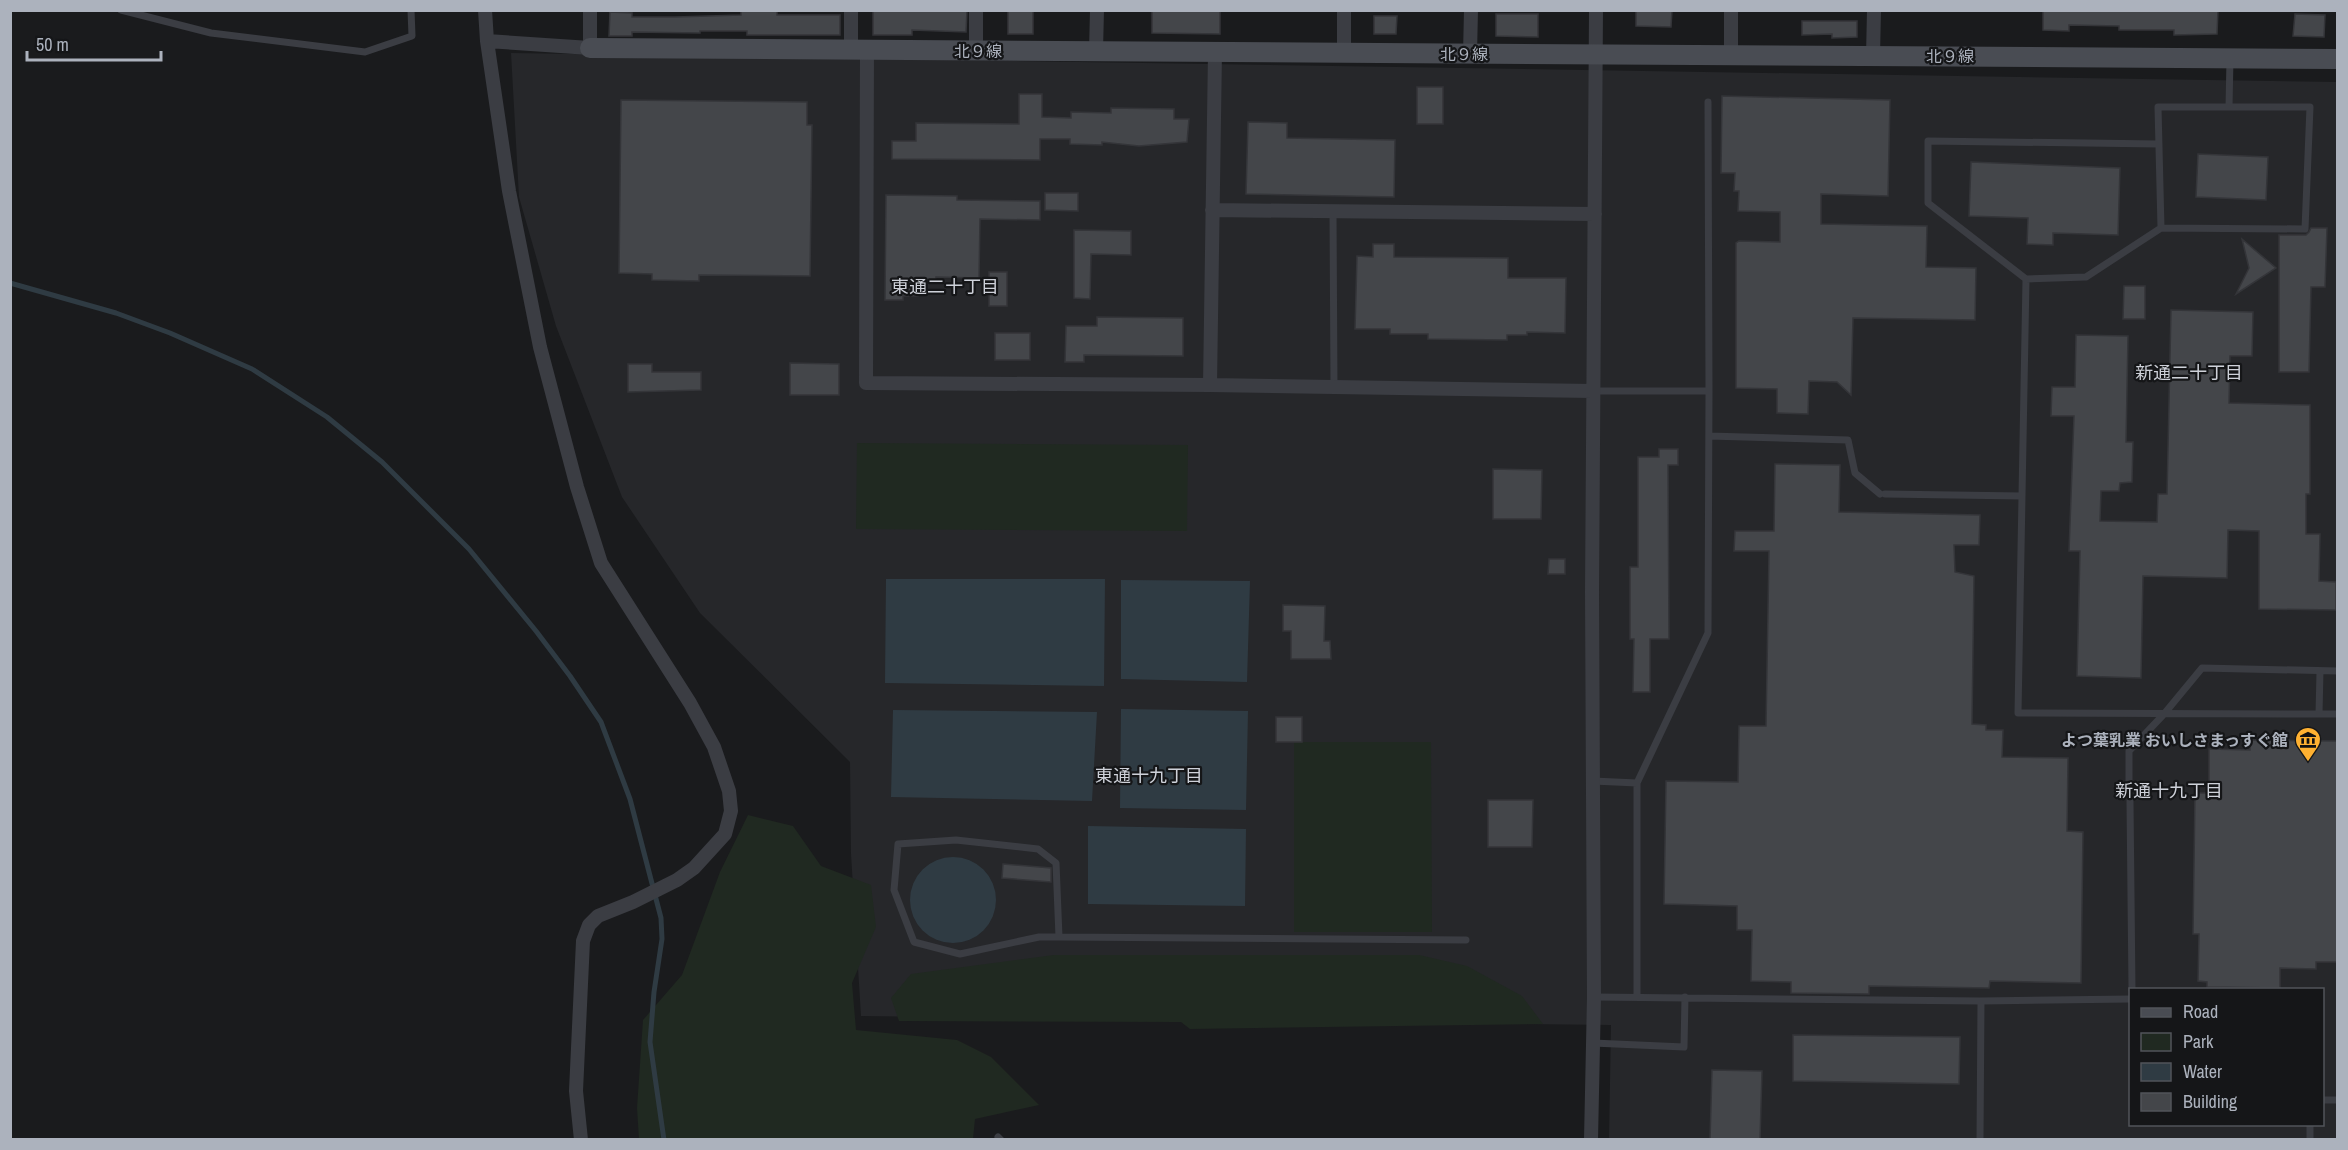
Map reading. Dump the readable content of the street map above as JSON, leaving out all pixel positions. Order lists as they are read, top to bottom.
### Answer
{
  "streets": {
    "street": ["北９線"]
  },
  "districts": [
    "東通二十丁目",
    "新通二十丁目",
    "東通十九丁目",
    "新通十九丁目"
  ],
  "places": {
    "museum": ["よつ葉乳業 おいしさまっすぐ館"]
  },
  "legend": [
    "Road",
    "Park",
    "Water",
    "Building"
  ],
  "scale_bar": "50 m"
}
